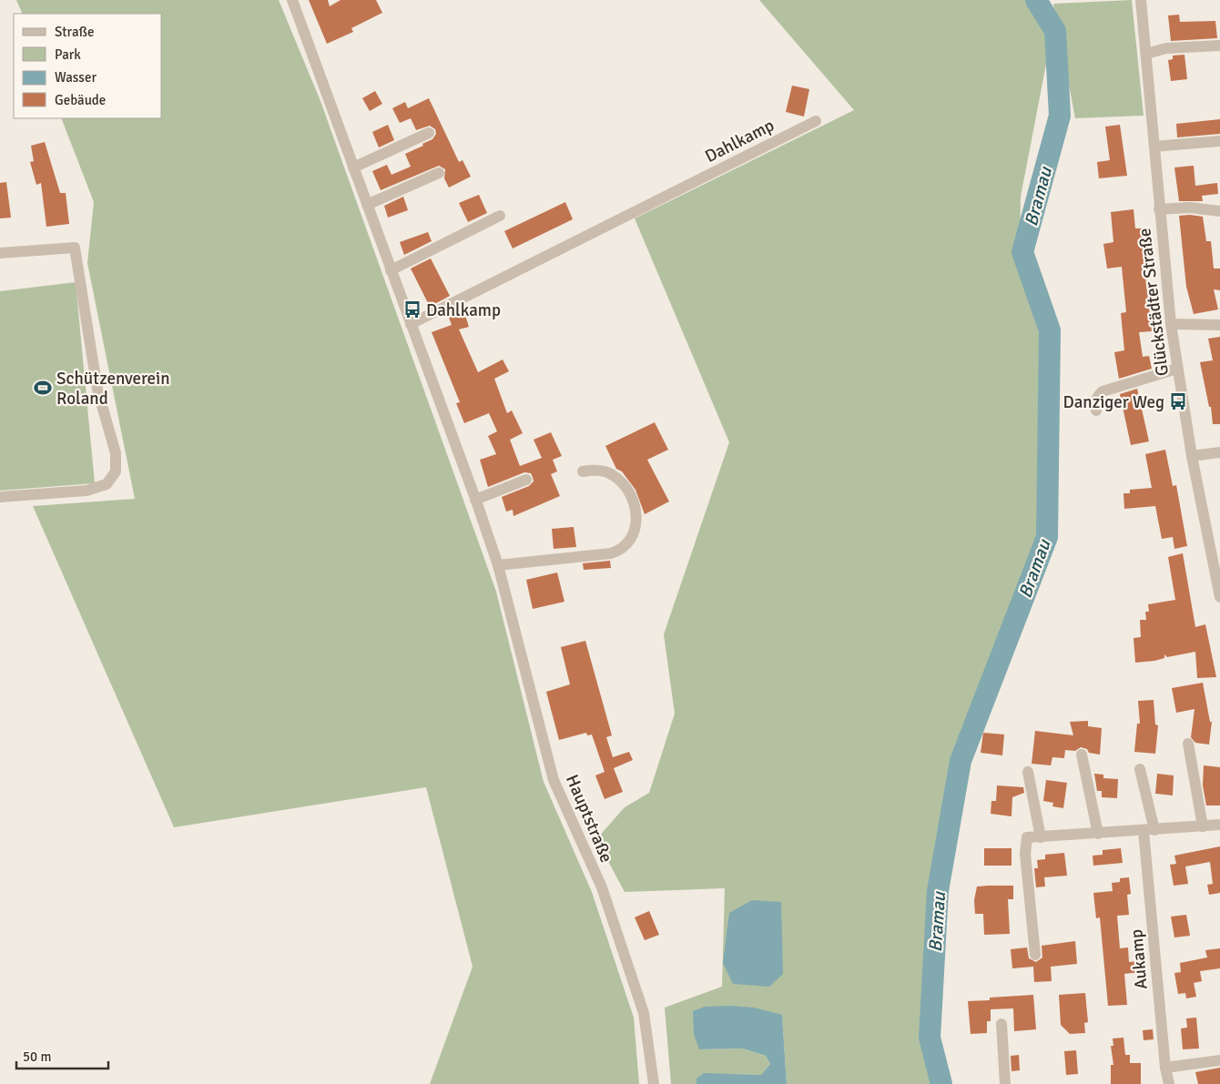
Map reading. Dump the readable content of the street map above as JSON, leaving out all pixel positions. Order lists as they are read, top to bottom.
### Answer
{
  "streets": {
    "street": [
      "Dahlkamp",
      "Glückstädter Straße",
      "Hauptstraße",
      "Aukamp"
    ]
  },
  "water": ["Bramau"],
  "places": {
    "bus stop": ["Dahlkamp", "Danziger Weg"],
    "sports": ["Schützenverein Roland"]
  },
  "legend": [
    "Straße",
    "Park",
    "Wasser",
    "Gebäude"
  ],
  "scale_bar": "50 m"
}
